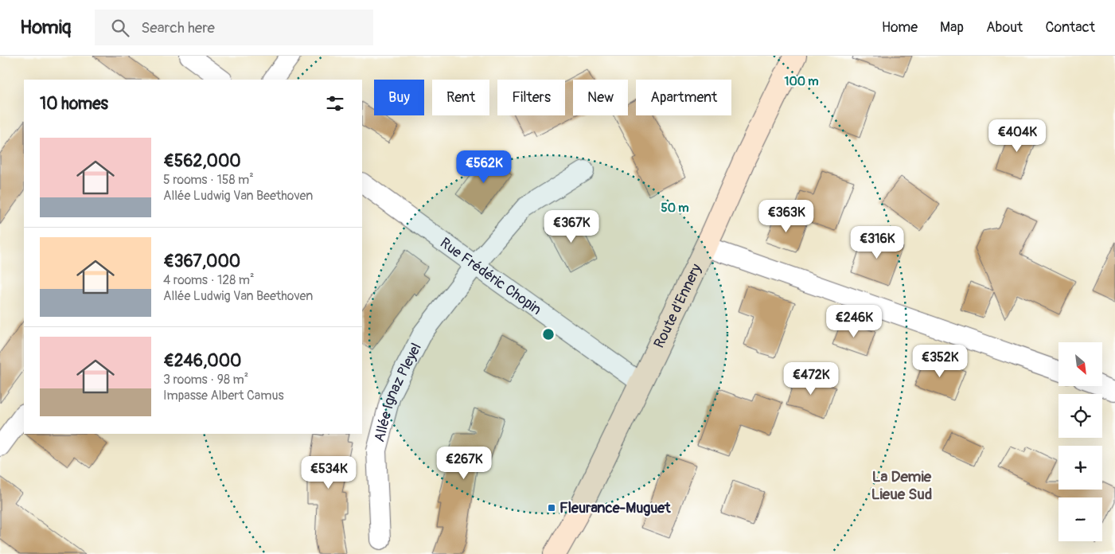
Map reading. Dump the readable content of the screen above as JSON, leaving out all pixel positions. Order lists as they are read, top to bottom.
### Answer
{
  "streets": {
    "street": ["Rue Frédéric Chopin", "Route d'Ennery", "Allée Ignaz Pleyel"]
  },
  "crossings": [
    ["Rue Frédéric Chopin", "Route d'Ennery"],
    ["Rue Frédéric Chopin", "Allée Ignaz Pleyel"]
  ],
  "districts": ["La Demie Lieue Sud"],
  "places": {
    "transit": ["Fleurance-Muguet"]
  },
  "north": "bottom right",
  "page": {
    "header": "Homiq",
    "search": "Search here",
    "nav": [
      "Home",
      "Map",
      "About",
      "Contact"
    ],
    "chip": [
      "Buy",
      "Rent",
      "Filters",
      "New",
      "Apartment"
    ],
    "heading": "10 homes",
    "price": [
      "€404K",
      "€562K",
      "€363K",
      "€367K",
      "€316K",
      "€246K",
      "€352K",
      "€472K",
      "€267K",
      "€534K"
    ],
    "list": [
      {
        "name": "€562,000",
        "note": "5 rooms · 158 m² · Allée Ludwig Van Beethoven"
      },
      {
        "name": "€367,000",
        "note": "4 rooms · 128 m² · Allée Ludwig Van Beethoven"
      },
      {
        "name": "€246,000",
        "note": "3 rooms · 98 m² · Impasse Albert Camus"
      }
    ],
    "map_buttons": ["+", "−"]
  },
  "rings": ["100 m", "50 m"]
}
